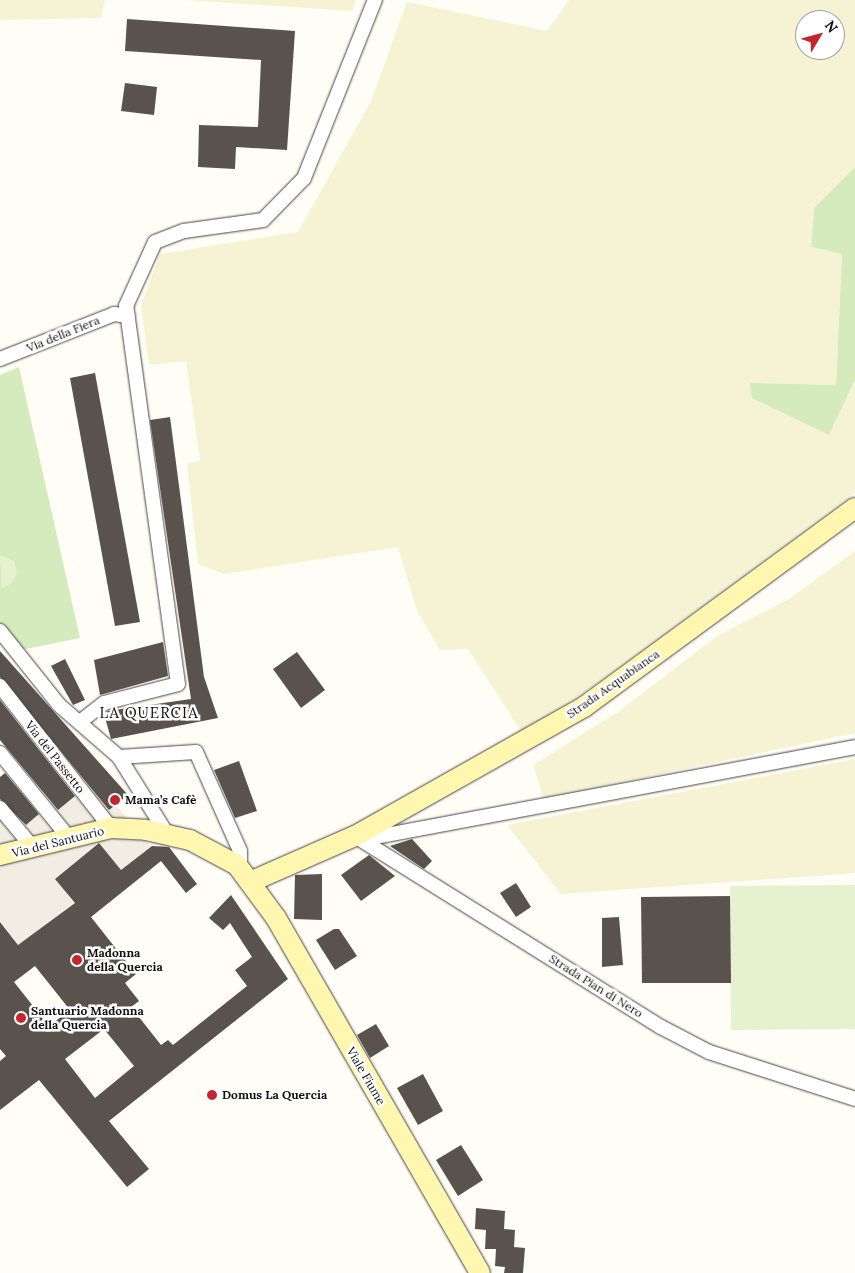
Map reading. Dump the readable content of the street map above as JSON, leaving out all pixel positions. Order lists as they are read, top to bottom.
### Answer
{
  "streets": {
    "main road": ["Strada Acquabianca", "Via del Santuario", "Viale Fiume"],
    "street": ["Via della Fiera", "Via del Passetto", "Strada Pian di Nero"]
  },
  "crossings": [
    ["Strada Acquabianca", "Via del Santuario"],
    ["Strada Acquabianca", "Strada Pian di Nero"],
    ["Strada Acquabianca", "Viale Fiume"],
    ["Via del Passetto", "Via del Santuario"],
    ["Via del Santuario", "Viale Fiume"]
  ],
  "districts": ["LA QUERCIA"],
  "places": [
    "Mama’s Cafè",
    "Madonna della Quercia",
    "Santuario Madonna della Quercia",
    "Domus La Quercia"
  ],
  "north": "top right"
}
